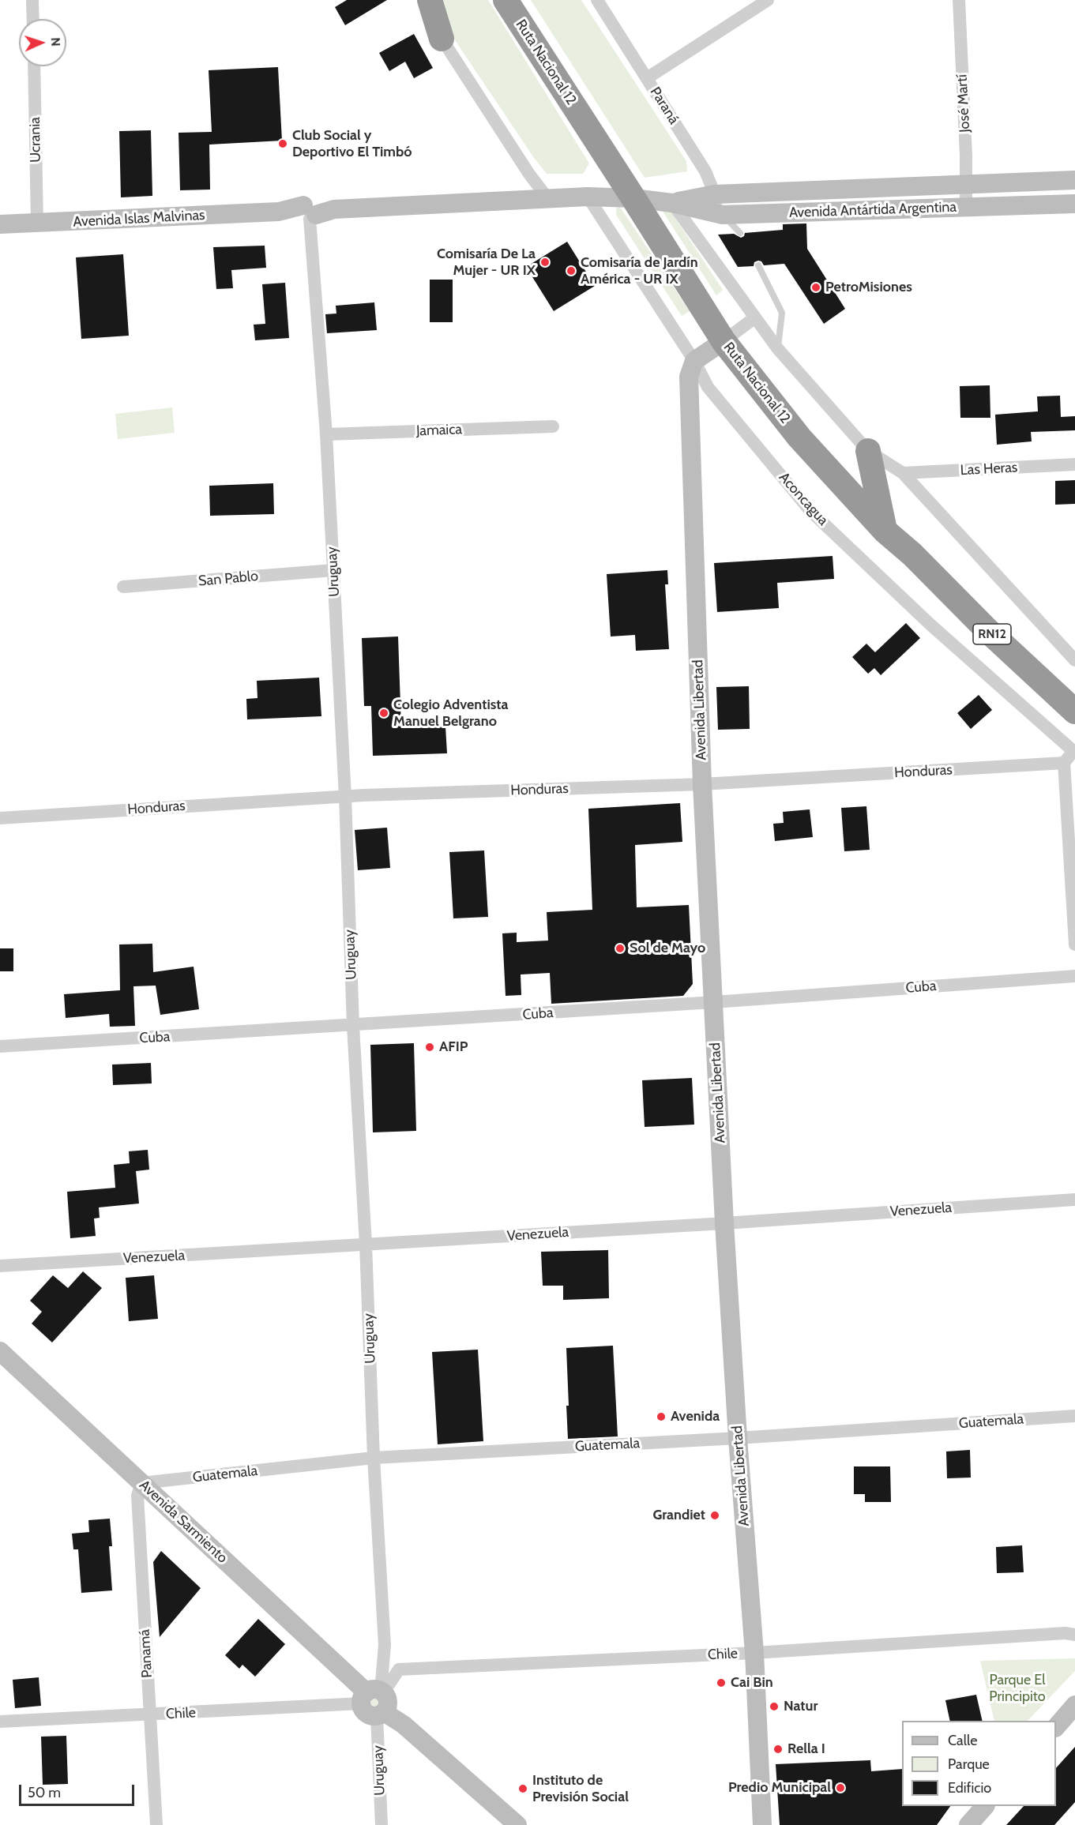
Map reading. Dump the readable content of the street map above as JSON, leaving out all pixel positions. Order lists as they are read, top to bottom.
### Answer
{
  "streets": {
    "highway": ["Ruta Nacional 12", "RN12"],
    "main road": [
      "Avenida Antártida Argentina",
      "Avenida Islas Malvinas",
      "Avenida Libertad",
      "Avenida Sarmiento"
    ],
    "street": [
      "José Martí",
      "Paraná",
      "Ucrania",
      "Jamaica",
      "Las Heras",
      "Aconcagua",
      "Uruguay",
      "San Pablo",
      "Honduras",
      "Cuba",
      "Venezuela",
      "Guatemala",
      "Panamá",
      "Chile"
    ]
  },
  "crossings": [
    ["Ruta Nacional 12", "Avenida Antártida Argentina"],
    ["José Martí", "Avenida Antártida Argentina"],
    ["Paraná", "Avenida Antártida Argentina"],
    ["Ucrania", "Avenida Islas Malvinas"],
    ["Avenida Antártida Argentina", "Aconcagua"],
    ["Avenida Islas Malvinas", "Uruguay"],
    ["Jamaica", "Uruguay"],
    ["Aconcagua", "Avenida Libertad"],
    ["Uruguay", "San Pablo"],
    ["Uruguay", "Honduras"],
    ["Uruguay", "Cuba"],
    ["Uruguay", "Venezuela"],
    ["Uruguay", "Guatemala"],
    ["Uruguay", "Avenida Sarmiento"],
    ["Uruguay", "Chile"],
    ["Avenida Libertad", "Honduras"],
    ["Avenida Libertad", "Cuba"],
    ["Avenida Libertad", "Venezuela"],
    ["Avenida Libertad", "Guatemala"],
    ["Avenida Libertad", "Chile"],
    ["Guatemala", "Avenida Sarmiento"],
    ["Guatemala", "Panamá"],
    ["Avenida Sarmiento", "Panamá"],
    ["Avenida Sarmiento", "Chile"],
    ["Panamá", "Chile"]
  ],
  "parks": ["Parque El Principito"],
  "places": [
    "Club Social y Deportivo El Timbó",
    "Comisaría De La Mujer - UR IX",
    "Comisaría de Jardín América - UR IX",
    "PetroMisiones",
    "Colegio Adventista Manuel Belgrano",
    "Sol de Mayo",
    "AFIP",
    "Avenida",
    "Grandiet",
    "Cai Bin",
    "Natur",
    "Rella I",
    "Predio Municipal",
    "Instituto de Previsión Social"
  ],
  "legend": ["Calle", "Parque", "Edificio"],
  "scale_bar": "50 m",
  "north": "right"
}
